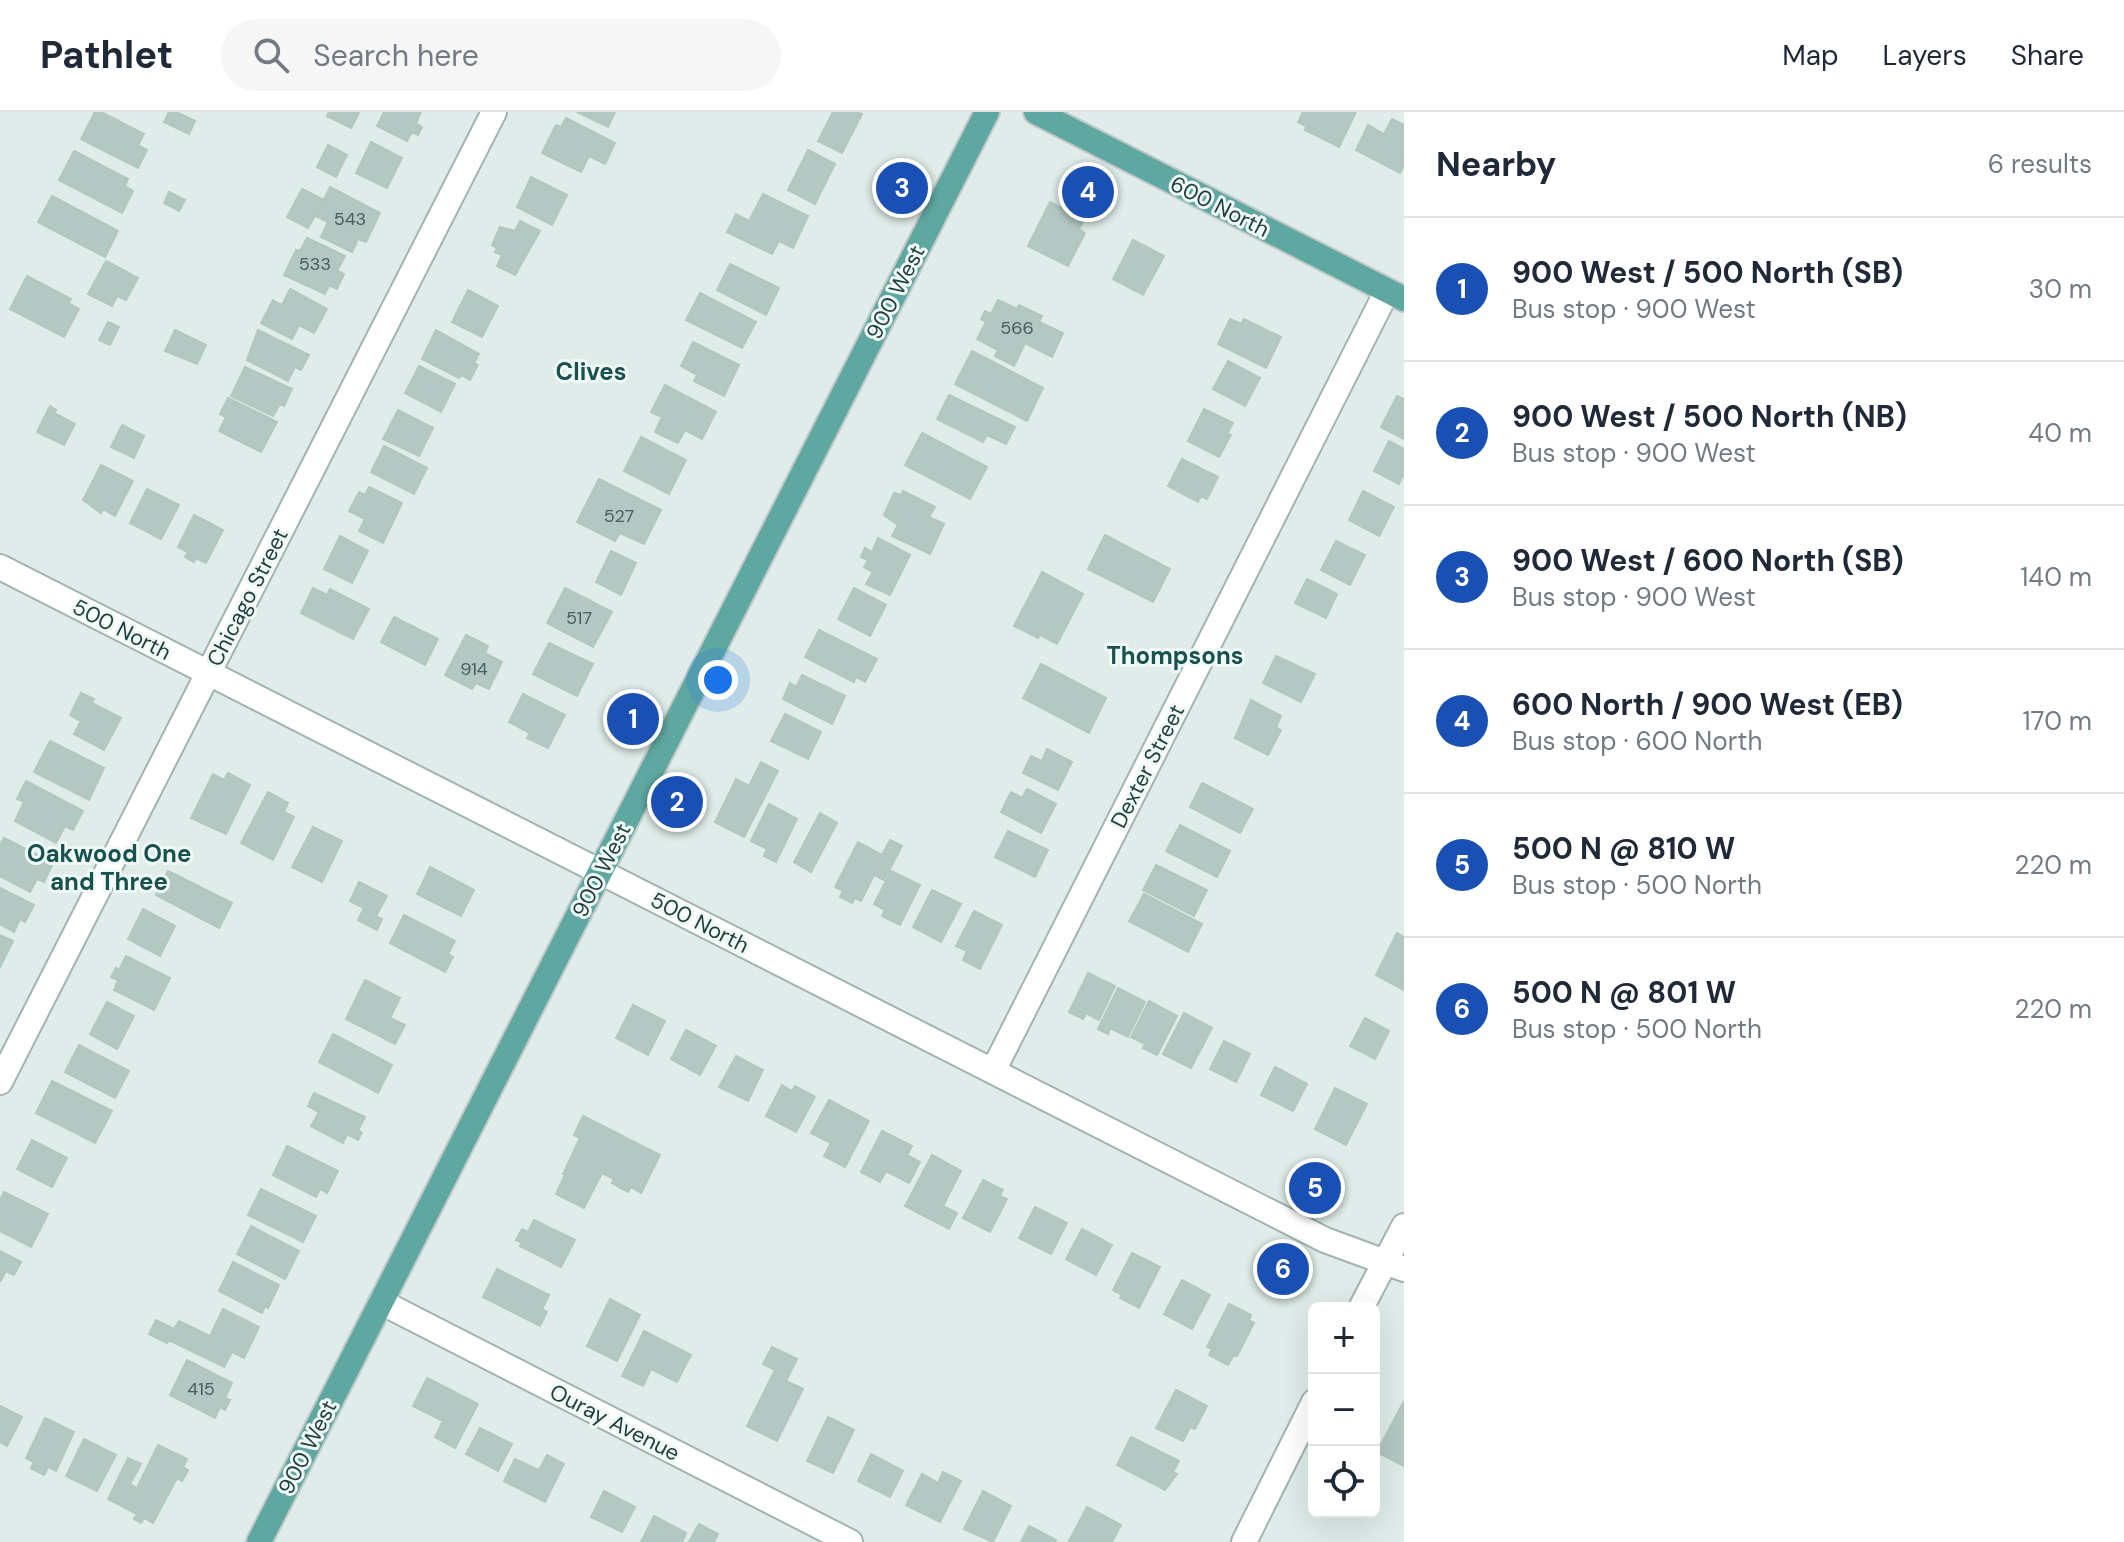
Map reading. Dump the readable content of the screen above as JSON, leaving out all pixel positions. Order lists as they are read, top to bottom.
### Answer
{
  "streets": {
    "main road": ["600 North", "900 West"],
    "street": [
      "Chicago Street",
      "500 North",
      "Dexter Street",
      "Ouray Avenue"
    ]
  },
  "crossings": [
    ["600 North", "Dexter Street"],
    ["900 West", "500 North"],
    ["900 West", "Ouray Avenue"],
    ["Chicago Street", "500 North"],
    ["500 North", "Dexter Street"]
  ],
  "districts": ["Clives", "Thompsons", "Oakwood One and Three"],
  "house_numbers": [
    "543",
    "533",
    "566",
    "527",
    "517",
    "914",
    "415"
  ],
  "page": {
    "header": "Pathlet",
    "search": "Search here",
    "nav": ["Map", "Layers", "Share"],
    "heading": ["Nearby", "6 results"],
    "pins": [
      "3",
      "4",
      "1",
      "2",
      "5",
      "6"
    ],
    "list": [
      {
        "mark": "1",
        "name": "900 West / 500 North (SB)",
        "note": "Bus stop · 900 West",
        "value": "30 m"
      },
      {
        "mark": "2",
        "name": "900 West / 500 North (NB)",
        "note": "Bus stop · 900 West",
        "value": "40 m"
      },
      {
        "mark": "3",
        "name": "900 West / 600 North (SB)",
        "note": "Bus stop · 900 West",
        "value": "140 m"
      },
      {
        "mark": "4",
        "name": "600 North / 900 West (EB)",
        "note": "Bus stop · 600 North",
        "value": "170 m"
      },
      {
        "mark": "5",
        "name": "500 N @ 810 W",
        "note": "Bus stop · 500 North",
        "value": "220 m"
      },
      {
        "mark": "6",
        "name": "500 N @ 801 W",
        "note": "Bus stop · 500 North",
        "value": "220 m"
      }
    ],
    "map_buttons": ["+", "−"]
  }
}
